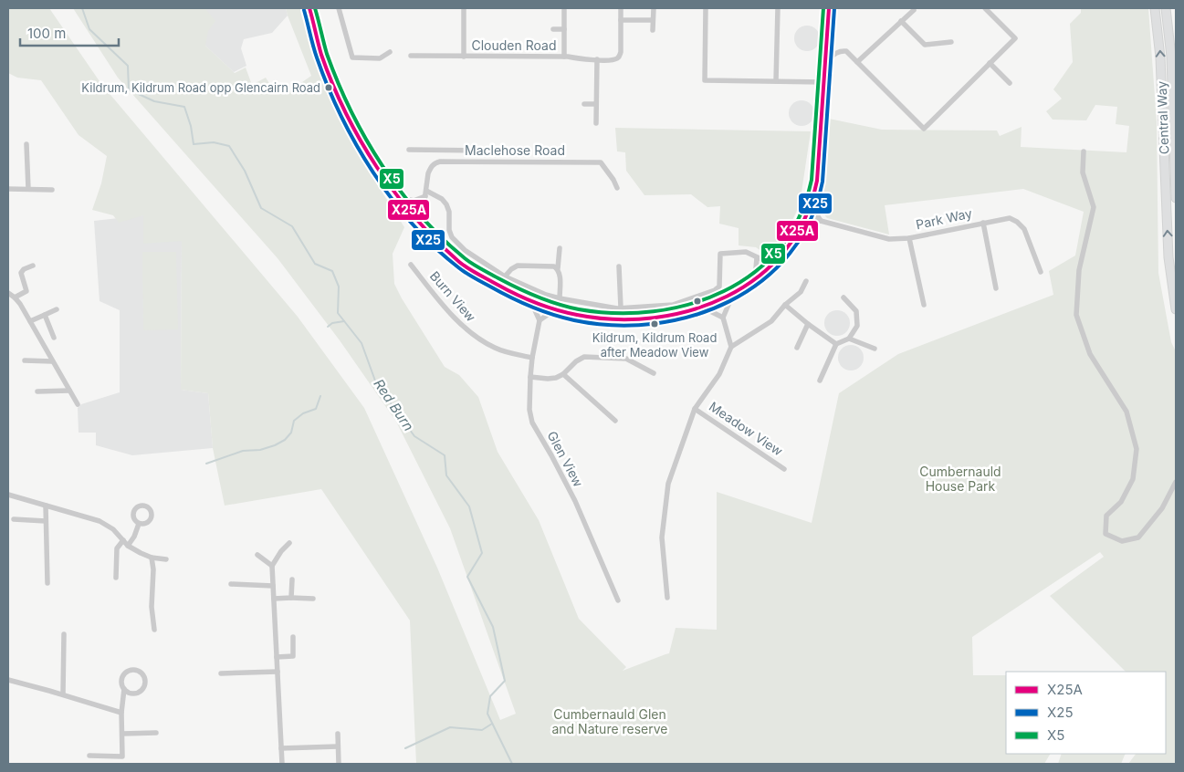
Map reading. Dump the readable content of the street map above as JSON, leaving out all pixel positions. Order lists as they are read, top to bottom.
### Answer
{
  "streets": {
    "main road": ["Central Way"],
    "street": [
      "Clouden Road",
      "Maclehose Road",
      "Park Way",
      "Burn View",
      "Meadow View",
      "Glen View"
    ]
  },
  "crossings": [
    ["Burn View", "Glen View"]
  ],
  "water": ["Red Burn"],
  "parks": ["Cumbernauld House Park", "Cumbernauld Glen and Nature reserve"],
  "places": ["Kildrum, Kildrum Road opp Glencairn Road", "Kildrum, Kildrum Road after Meadow View"],
  "lines": ["transit line X25A", "transit line X25", "transit line X5"],
  "legend": ["X25A", "X25", "X5"],
  "scale_bar": "100 m"
}
